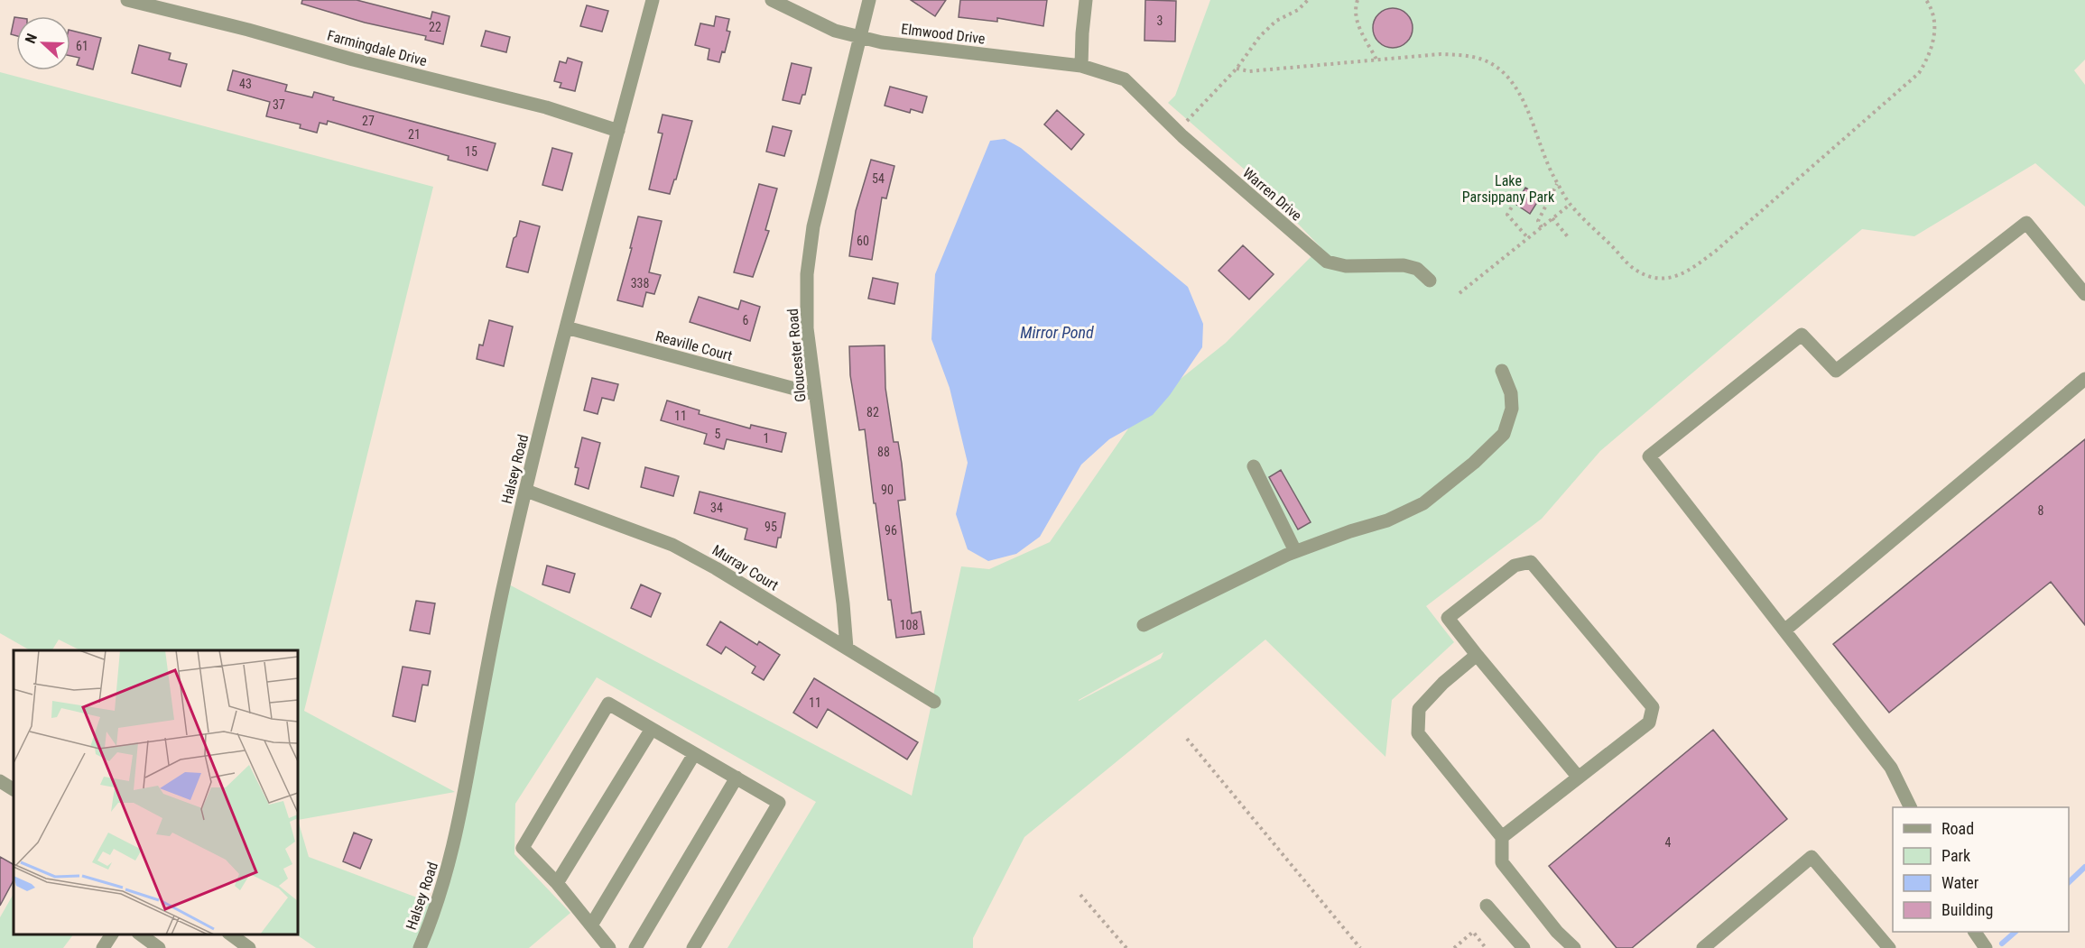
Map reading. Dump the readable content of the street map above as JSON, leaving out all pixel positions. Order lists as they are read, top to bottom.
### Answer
{
  "streets": {
    "street": [
      "Elmwood Drive",
      "Farmingdale Drive",
      "Warren Drive",
      "Reaville Court",
      "Gloucester Road",
      "Halsey Road",
      "Murray Court"
    ]
  },
  "crossings": [
    ["Elmwood Drive", "Warren Drive"],
    ["Elmwood Drive", "Gloucester Road"],
    ["Farmingdale Drive", "Halsey Road"],
    ["Reaville Court", "Gloucester Road"],
    ["Reaville Court", "Halsey Road"],
    ["Gloucester Road", "Murray Court"],
    ["Halsey Road", "Murray Court"]
  ],
  "water": ["Mirror Pond"],
  "parks": ["Lake Parsippany Park"],
  "house_numbers": [
    "3",
    "22",
    "61",
    "43",
    "37",
    "27",
    "21",
    "15",
    "54",
    "60",
    "338",
    "6",
    "82",
    "11",
    "5",
    "1",
    "88",
    "90",
    "34",
    "8",
    "95",
    "96",
    "108",
    "11",
    "4"
  ],
  "legend": [
    "Road",
    "Park",
    "Water",
    "Building"
  ],
  "north": "left"
}
